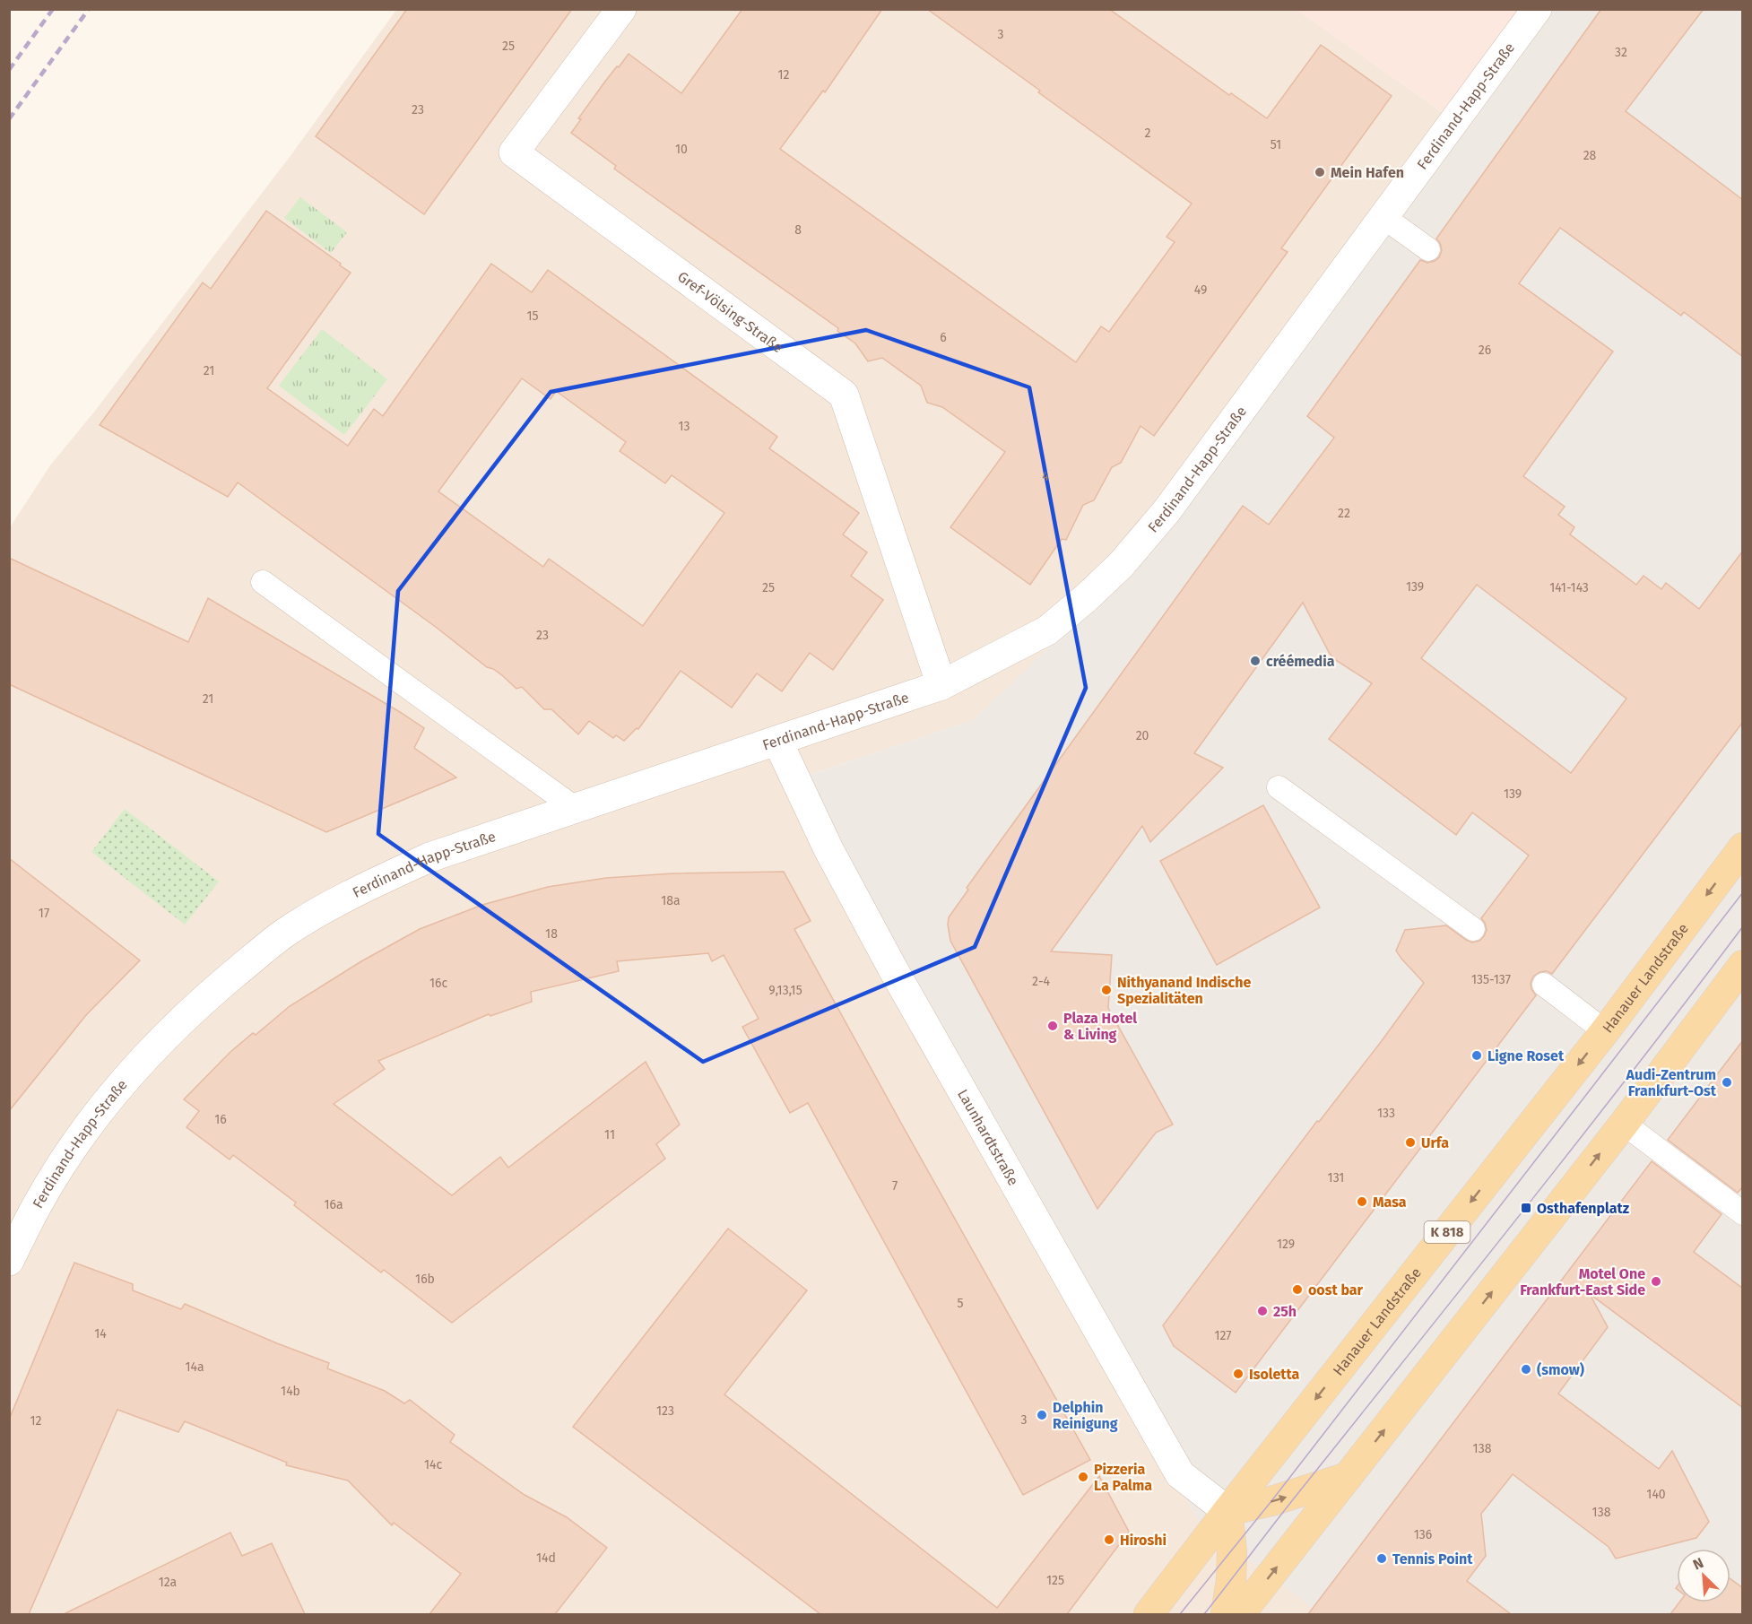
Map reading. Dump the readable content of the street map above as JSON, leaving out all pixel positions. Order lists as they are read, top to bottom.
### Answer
{
  "streets": {
    "main road": ["Hanauer Landstraße", "K 818"],
    "street": ["Ferdinand-Happ-Straße", "Gref-Völsing-Straße", "Launhardtstraße"]
  },
  "crossings": [
    ["Ferdinand-Happ-Straße", "Gref-Völsing-Straße"],
    ["Ferdinand-Happ-Straße", "Launhardtstraße"],
    ["Hanauer Landstraße", "Launhardtstraße"]
  ],
  "places": {
    "other": [
      "Mein Hafen",
      "créémedia",
      "Nithyanand Indische Spezialitäten",
      "Plaza Hotel & Living",
      "Ligne Roset",
      "Audi-Zentrum Frankfurt-Ost",
      "Urfa",
      "Masa",
      "Motel One Frankfurt-East Side",
      "oost bar",
      "25h",
      "(smow)",
      "Isoletta",
      "Delphin Reinigung",
      "Pizzeria La Palma",
      "Hiroshi",
      "Tennis Point"
    ],
    "transit": ["Osthafenplatz"]
  },
  "house_numbers": [
    "3",
    "25",
    "32",
    "12",
    "23",
    "2",
    "51",
    "10",
    "28",
    "8",
    "49",
    "15",
    "6",
    "26",
    "21",
    "13",
    "4",
    "22",
    "139",
    "25",
    "141-143",
    "23",
    "21",
    "20",
    "139",
    "18a",
    "17",
    "18",
    "135-137",
    "2-4",
    "16c",
    "9,13,15",
    "133",
    "16",
    "11",
    "131",
    "7",
    "16a",
    "129",
    "16b",
    "5",
    "14",
    "127",
    "14a",
    "14b",
    "123",
    "3",
    "12",
    "138",
    "14c",
    "140",
    "138",
    "136",
    "14d",
    "125",
    "12a"
  ],
  "north": "top left"
}
